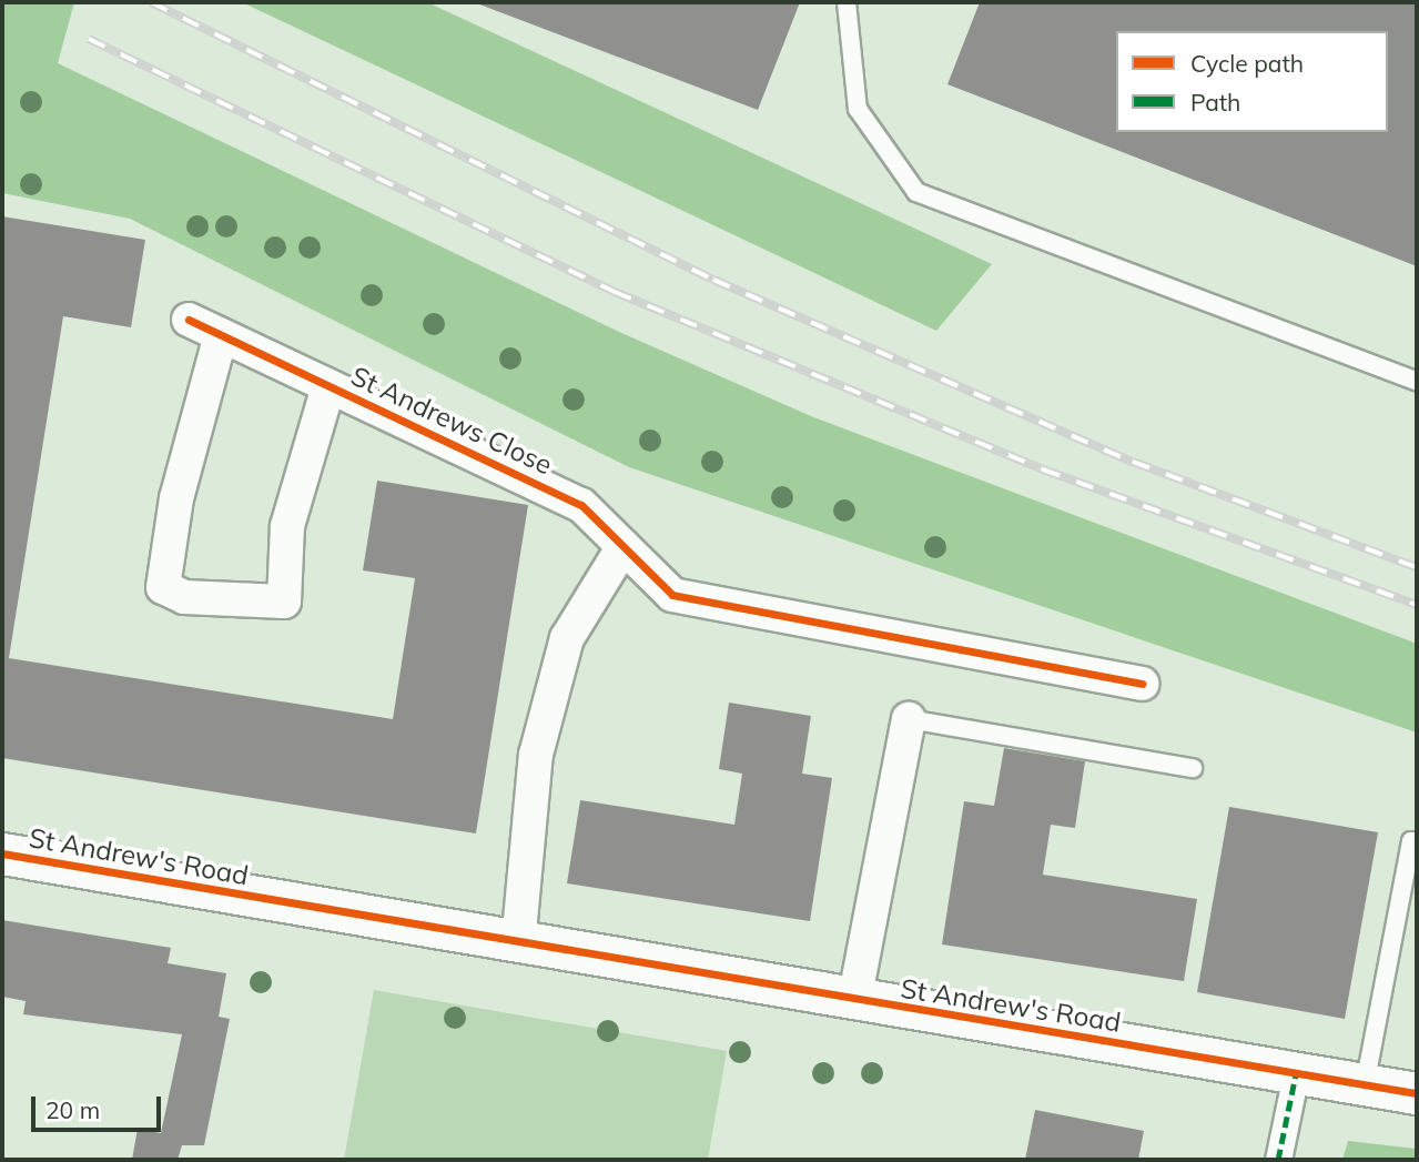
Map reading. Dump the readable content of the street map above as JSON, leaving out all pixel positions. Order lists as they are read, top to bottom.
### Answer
{
  "streets": {
    "street": ["St Andrews Close", "St Andrew's Road"]
  },
  "legend": ["Cycle path", "Path"],
  "scale_bar": "20 m"
}
